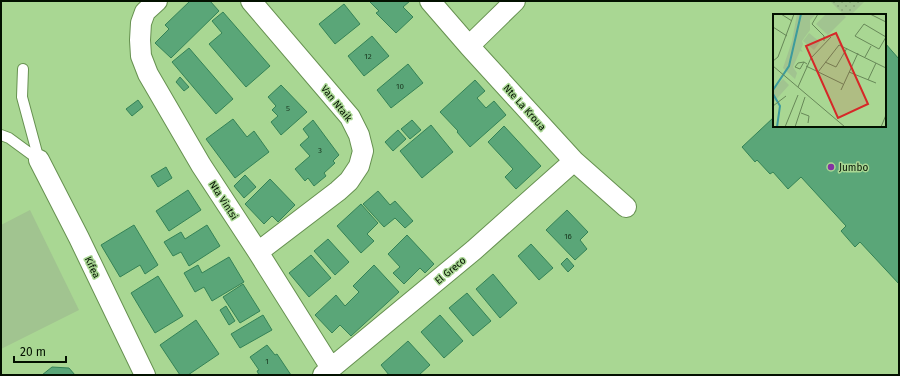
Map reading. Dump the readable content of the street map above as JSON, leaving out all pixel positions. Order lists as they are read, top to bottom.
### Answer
{
  "streets": {
    "street": [
      "Van Ntaik",
      "Nte La Kroua",
      "Nta Vintsi",
      "Kifea",
      "El Greco"
    ]
  },
  "crossings": [
    ["Van Ntaik", "Nta Vintsi"],
    ["Nte La Kroua", "El Greco"],
    ["Nta Vintsi", "El Greco"]
  ],
  "places": ["Jumbo"],
  "house_numbers": [
    "12",
    "10",
    "5",
    "3",
    "16",
    "1"
  ],
  "scale_bar": "20 m"
}
